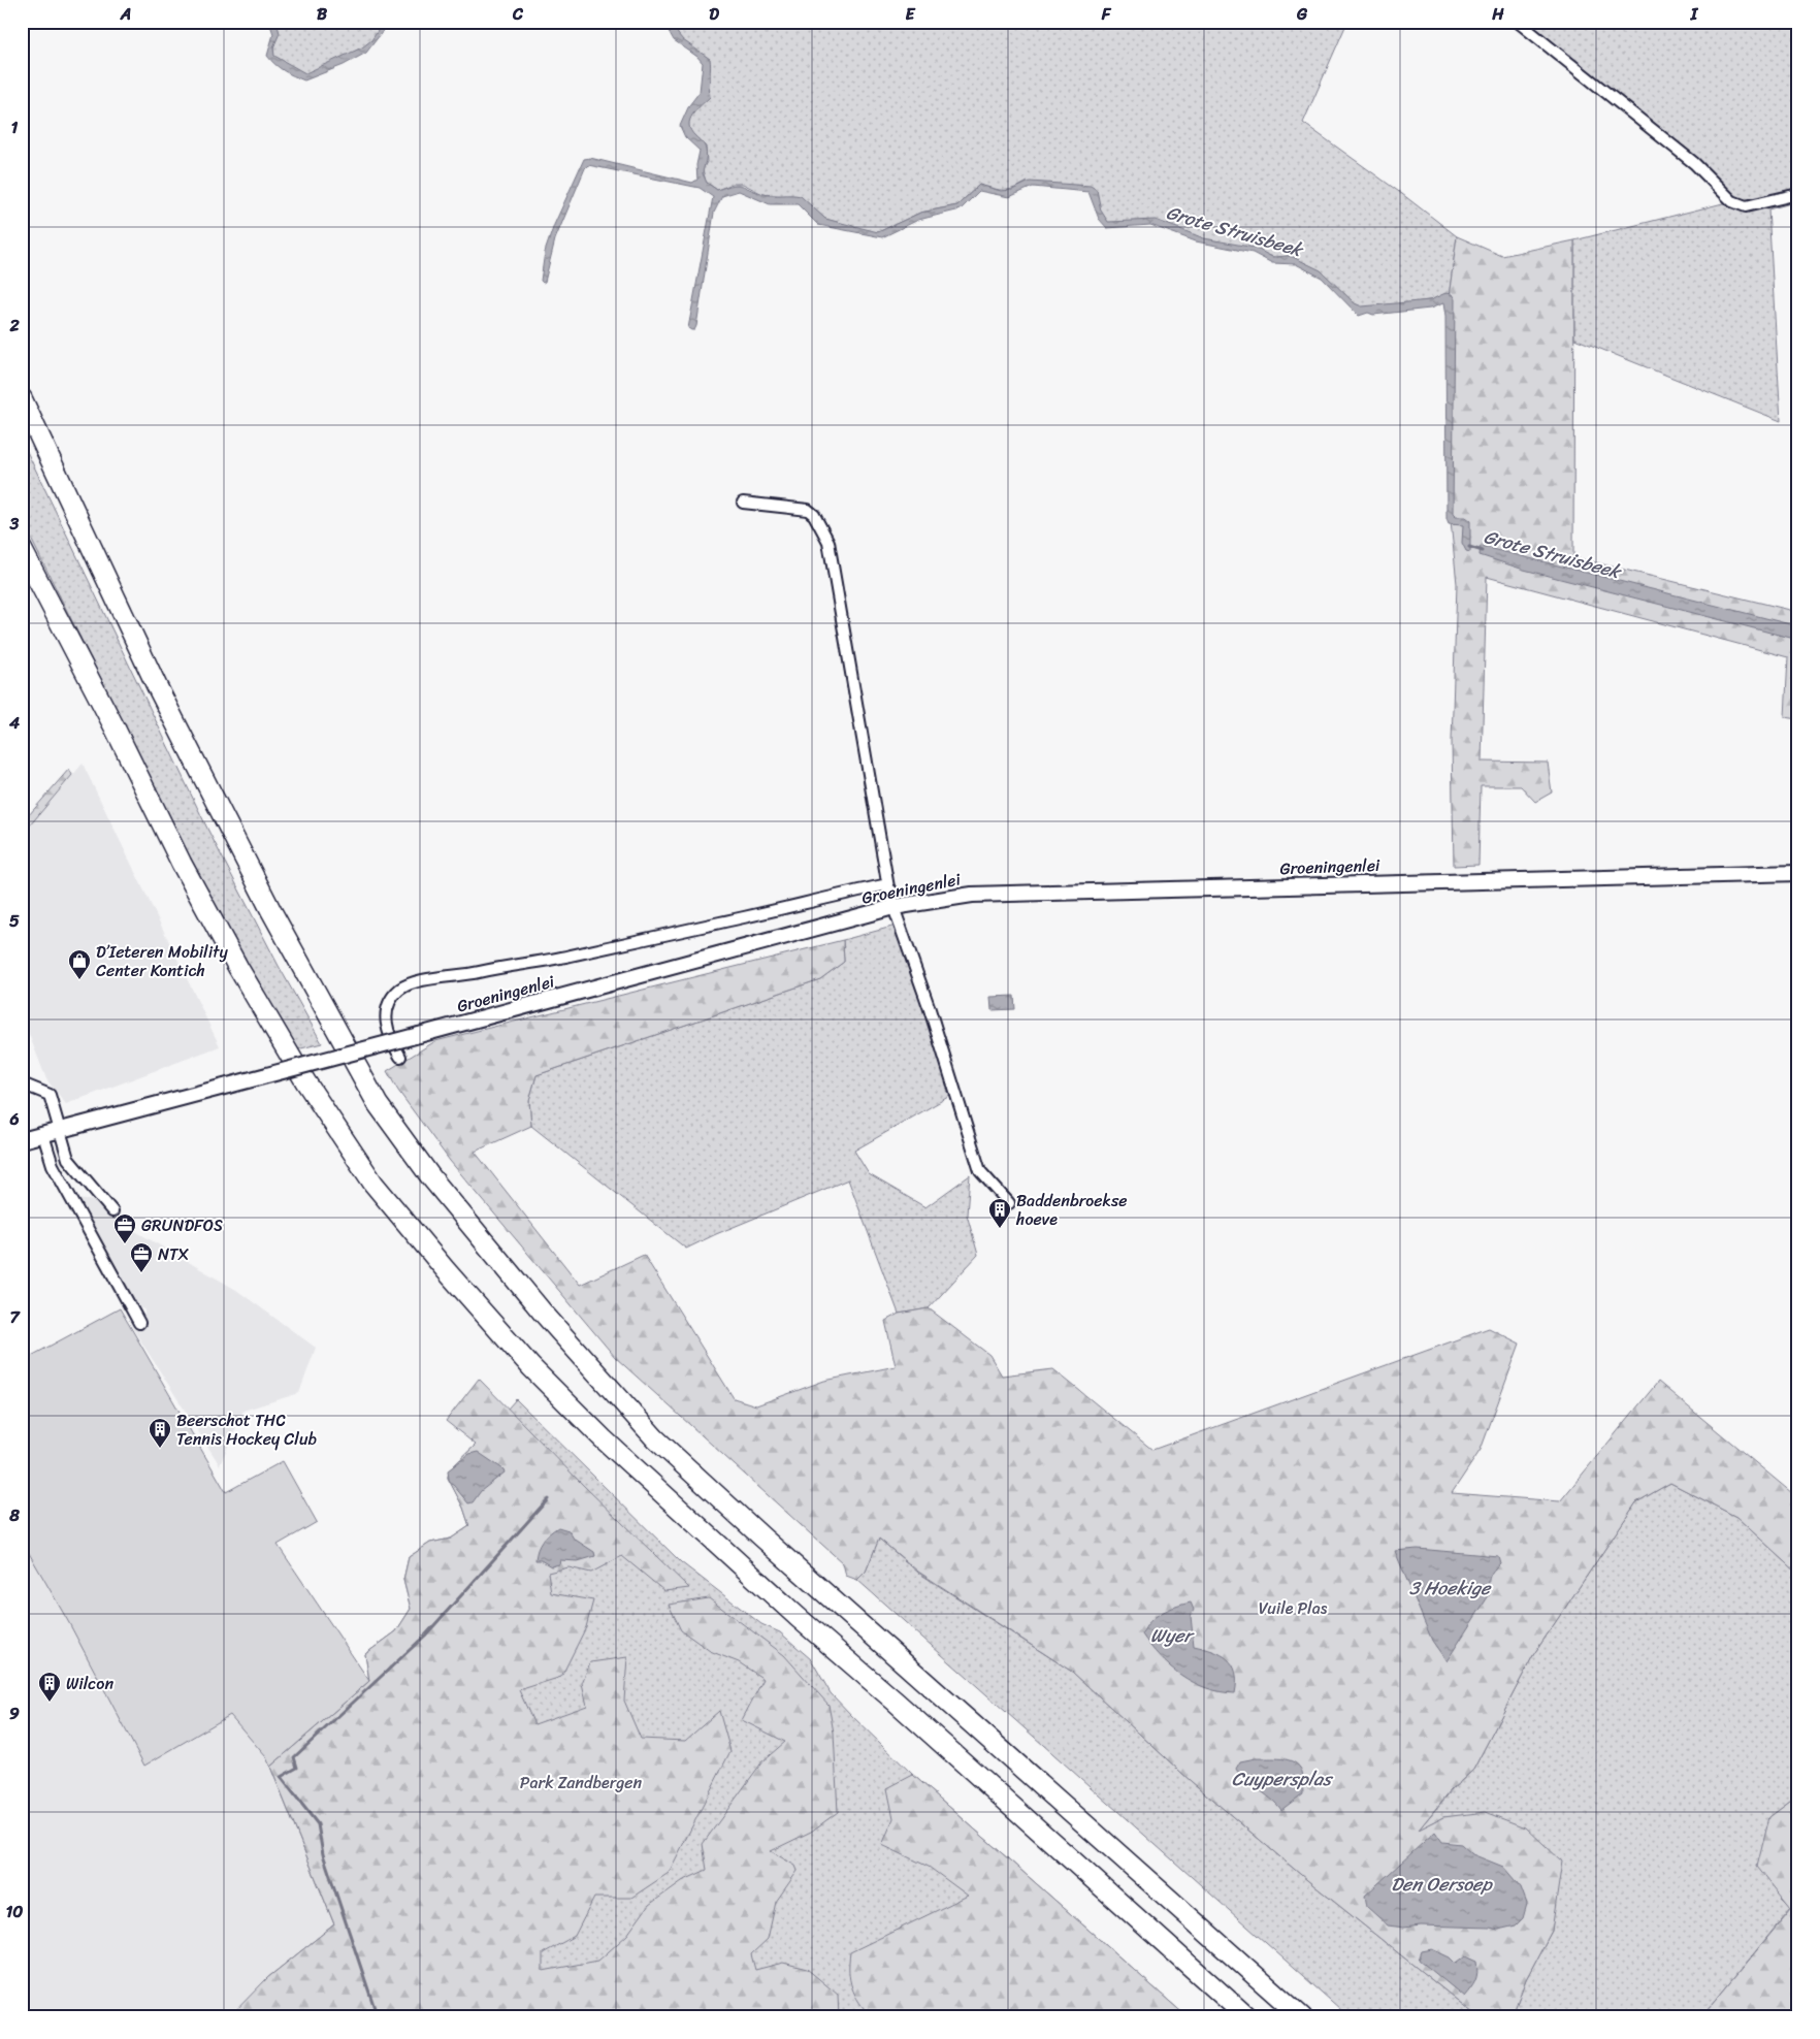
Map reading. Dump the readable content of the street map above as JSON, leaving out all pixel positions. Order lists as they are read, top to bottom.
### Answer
{
  "streets": {
    "street": ["Groeningenlei"]
  },
  "water": [
    "Grote Struisbeek",
    "3 Hoekige",
    "Wyer",
    "Cuypersplas",
    "Den Oersoep"
  ],
  "parks": ["Vuile Plas", "Park Zandbergen"],
  "places": {
    "shop": ["D’Ieteren Mobility Center Kontich"],
    "building": ["Baddenbroekse hoeve", "Beerschot THC Tennis Hockey Club", "Wilcon"],
    "office": ["GRUNDFOS", "NTX"]
  },
  "grid": {
    "columns": [
      "A",
      "B",
      "C",
      "D",
      "E",
      "F",
      "G",
      "H",
      "I"
    ],
    "rows": [
      "1",
      "2",
      "3",
      "4",
      "5",
      "6",
      "7",
      "8",
      "9",
      "10"
    ]
  }
}
